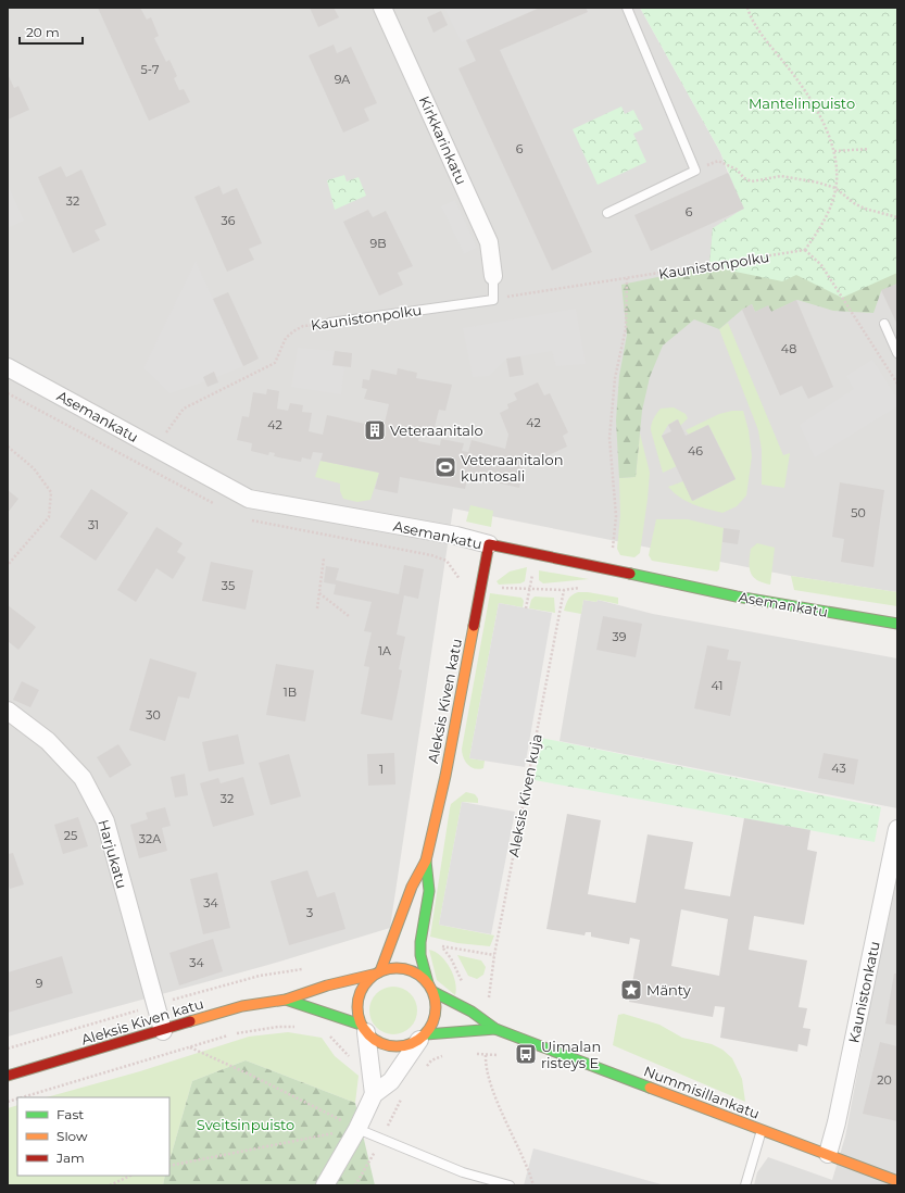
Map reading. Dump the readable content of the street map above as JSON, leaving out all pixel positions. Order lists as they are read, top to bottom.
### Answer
{
  "streets": {
    "street": [
      "Kirkkarinkatu",
      "Asemankatu",
      "Aleksis Kiven katu",
      "Harjukatu",
      "Kaunistonkatu",
      "Nummisillankatu"
    ],
    "lane": ["Kaunistonpolku"],
    "path": ["Aleksis Kiven kuja"]
  },
  "crossings": [
    ["Kaunistonpolku", "Asemankatu"],
    ["Asemankatu", "Aleksis Kiven katu"],
    ["Aleksis Kiven katu", "Harjukatu"],
    ["Aleksis Kiven katu", "Nummisillankatu"],
    ["Kaunistonkatu", "Nummisillankatu"]
  ],
  "parks": ["Mantelinpuisto", "Sveitsinpuisto"],
  "places": {
    "building": ["Veteraanitalo"],
    "sports": ["Veteraanitalon kuntosali"],
    "place": ["Mänty"],
    "bus stop": ["Uimalan risteys E"]
  },
  "house_numbers": [
    "5-7",
    "9A",
    "6",
    "32",
    "6",
    "36",
    "9B",
    "48",
    "42",
    "42",
    "46",
    "50",
    "31",
    "35",
    "39",
    "1A",
    "41",
    "1B",
    "30",
    "43",
    "1",
    "32",
    "25",
    "32A",
    "34",
    "3",
    "34",
    "9",
    "20"
  ],
  "legend": ["Fast", "Slow", "Jam"],
  "scale_bar": "20 m"
}
